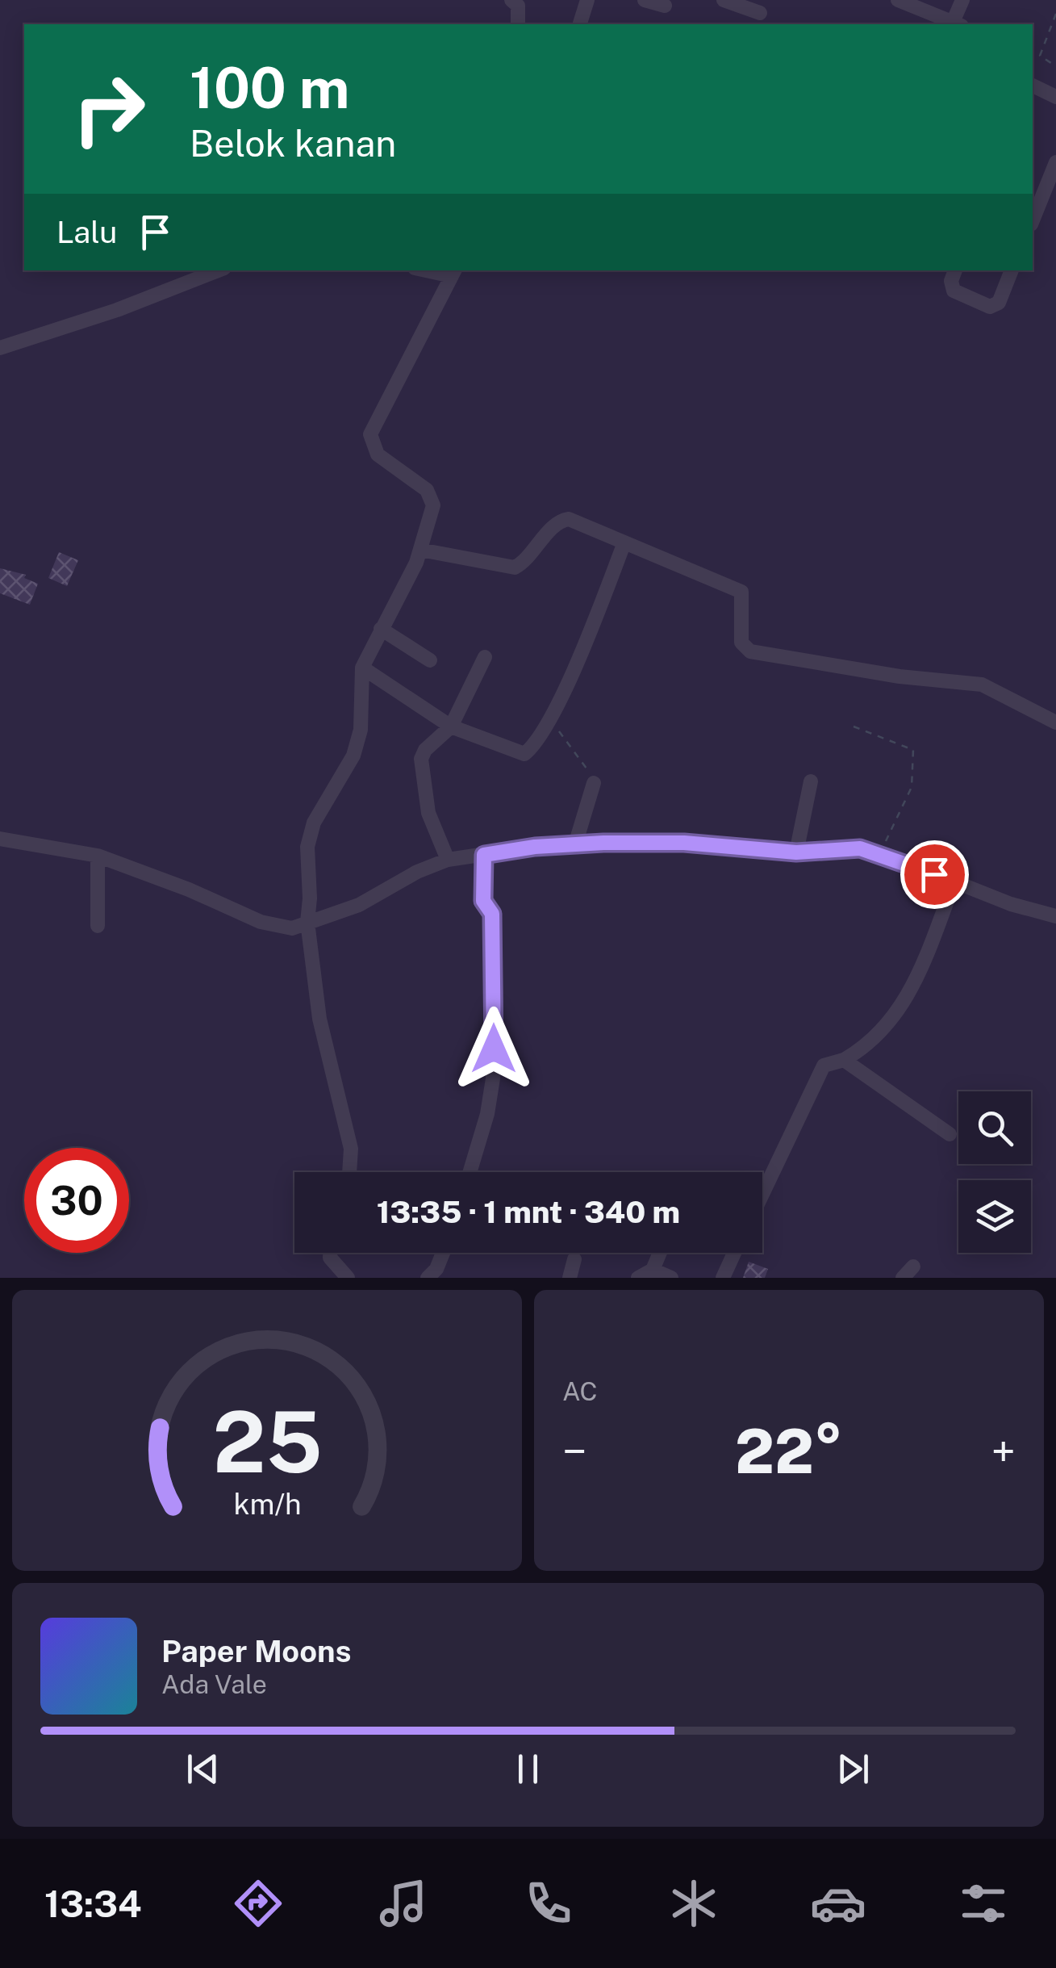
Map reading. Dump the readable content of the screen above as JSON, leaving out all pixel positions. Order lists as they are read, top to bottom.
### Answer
{
  "page": {
    "turn": ["100 m", "Belok kanan"],
    "then": "Lalu",
    "limit": "30",
    "trip": "13:35 · 1 mnt · 340 m",
    "tile": "AC",
    "heat": ["−", "22°", "+"],
    "song": ["Paper Moons", "Ada Vale"],
    "tabs": "13:34",
    "gauge": ["25", "km/h"]
  }
}
